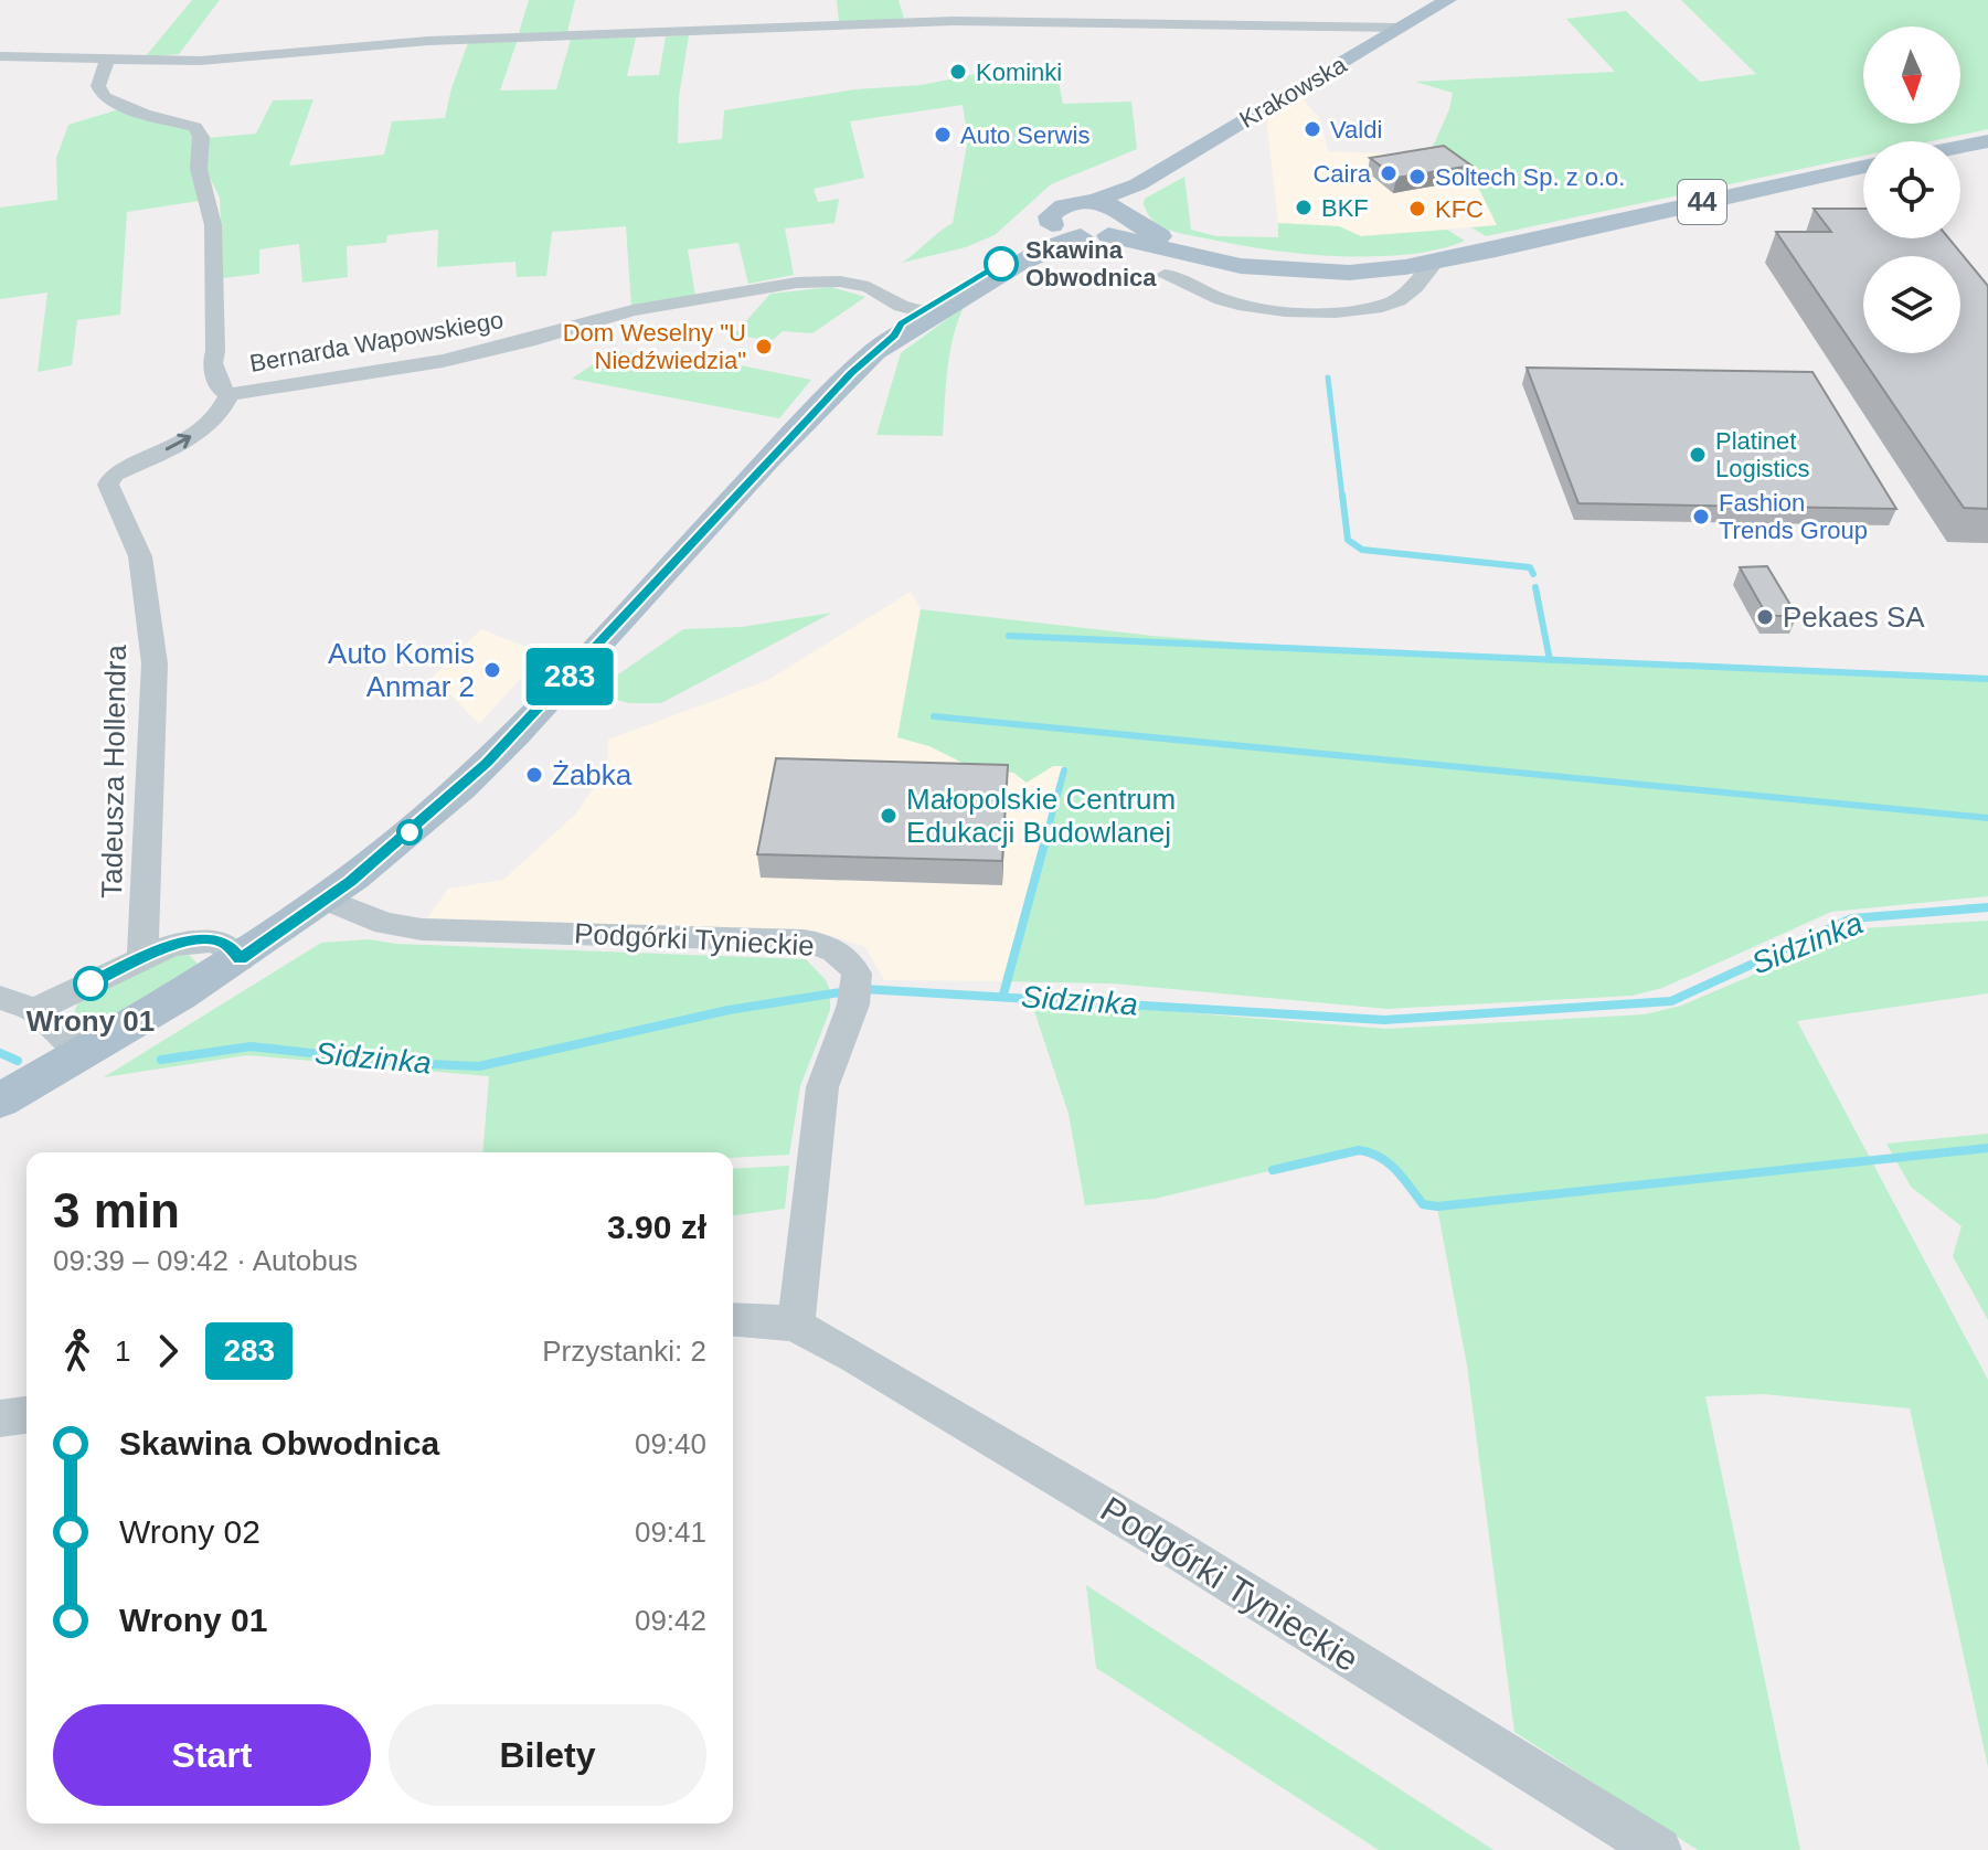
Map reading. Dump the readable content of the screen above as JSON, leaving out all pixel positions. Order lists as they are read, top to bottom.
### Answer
{
  "streets": {
    "main road": ["Krakowska", "44"],
    "street": ["Bernarda Wapowskiego", "Tadeusza Hollendra", "Podgórki Tynieckie"]
  },
  "crossings": [
    ["Krakowska", "44"],
    ["44", "Bernarda Wapowskiego"],
    ["44", "Podgórki Tynieckie"],
    ["Bernarda Wapowskiego", "Tadeusza Hollendra"]
  ],
  "one_way": ["Tadeusza Hollendra"],
  "water": ["Sidzinka"],
  "places": [
    "Kominki",
    "Valdi",
    "Auto Serwis",
    "Caira",
    "Soltech Sp. z o.o.",
    "BKF",
    "KFC",
    "Skawina Obwodnica",
    "Dom Weselny \"U Niedźwiedzia\"",
    "Platinet Logistics",
    "Fashion Trends Group",
    "Pekaes SA",
    "Auto Komis Anmar 2",
    "Żabka",
    "Małopolskie Centrum Edukacji Budowlanej",
    "Wrony 01"
  ],
  "lines": ["bus line 283"],
  "north": "bottom",
  "page": {
    "on_map": "283",
    "heading": ["3 min", "09:39 – 09:42 · Autobus", "3.90 zł"],
    "legs": ["1", "283", "Przystanki: 2"],
    "list": [
      {
        "name": "Skawina Obwodnica",
        "value": "09:40"
      },
      {
        "name": "Wrony 02",
        "value": "09:41"
      },
      {
        "name": "Wrony 01",
        "value": "09:42"
      }
    ],
    "buttons": ["Start", "Bilety"]
  }
}
